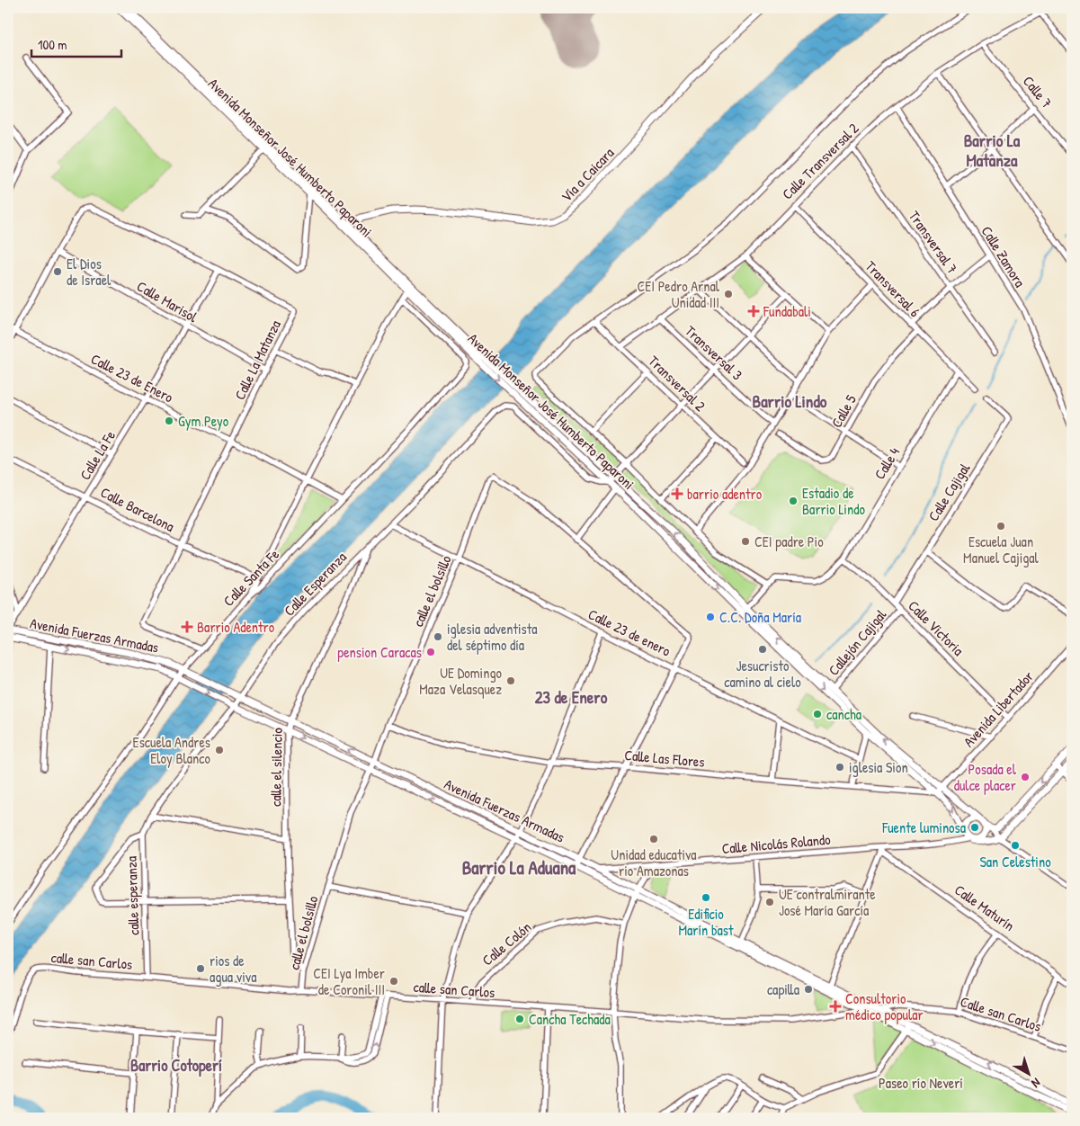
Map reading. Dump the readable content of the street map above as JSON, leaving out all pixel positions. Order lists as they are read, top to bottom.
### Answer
{
  "streets": {
    "street": [
      "Calle 7",
      "Avenida Monseñor José Humberto Paparoni",
      "Calle Transversal 2",
      "Vía a Caicara",
      "Transversal 7",
      "Calle Zamora",
      "Transversal 6",
      "Calle Marisol",
      "Transversal 3",
      "Calle La Matanza",
      "Calle 23 de Enero",
      "Transversal 2",
      "Calle 5",
      "Calle La Fe",
      "Calle 4",
      "Calle Cajigal",
      "Calle Barcelona",
      "Calle Santa Fe",
      "Calle Esperanza",
      "calle el bolsillo",
      "Calle Victoria",
      "Calle 23 de enero",
      "Avenida Fuerzas Armadas",
      "Callejón Cajigal",
      "Avenida Libertador",
      "Calle Las Flores",
      "calle el silencio",
      "Calle Nicolás Rolando",
      "calle esperanza",
      "Calle Maturín",
      "Calle Colón",
      "calle san Carlos",
      "Calle san Carlos"
    ]
  },
  "crossings": [
    ["Calle 7", "Calle Transversal 2"],
    ["Avenida Monseñor José Humberto Paparoni", "Vía a Caicara"],
    ["Avenida Monseñor José Humberto Paparoni", "Calle Esperanza"],
    ["Avenida Monseñor José Humberto Paparoni", "Callejón Cajigal"],
    ["Avenida Monseñor José Humberto Paparoni", "Avenida Libertador"],
    ["Avenida Monseñor José Humberto Paparoni", "Calle Las Flores"],
    ["Avenida Monseñor José Humberto Paparoni", "Calle Nicolás Rolando"],
    ["Calle Transversal 2", "Transversal 7"],
    ["Calle Transversal 2", "Calle Zamora"],
    ["Calle Transversal 2", "Transversal 6"],
    ["Calle Transversal 2", "Transversal 3"],
    ["Calle Transversal 2", "Transversal 2"],
    ["Transversal 6", "Calle 5"],
    ["Transversal 6", "Calle 4"],
    ["Calle Marisol", "Calle La Matanza"],
    ["Calle Marisol", "Calle La Fe"],
    ["Calle La Matanza", "Calle 23 de Enero"],
    ["Calle La Matanza", "Calle La Fe"],
    ["Calle La Matanza", "Calle Barcelona"],
    ["Calle La Matanza", "Calle Santa Fe"],
    ["Calle 23 de Enero", "Calle La Fe"],
    ["Calle 23 de Enero", "Calle Santa Fe"],
    ["Calle La Fe", "Calle Barcelona"],
    ["Calle La Fe", "Avenida Fuerzas Armadas"],
    ["Calle 4", "Calle Victoria"],
    ["Calle Cajigal", "Calle Victoria"],
    ["Calle Santa Fe", "Avenida Fuerzas Armadas"],
    ["Calle Esperanza", "Calle 23 de enero"],
    ["Calle Esperanza", "Avenida Fuerzas Armadas"],
    ["Calle Esperanza", "calle el silencio"],
    ["Calle Esperanza", "calle esperanza"],
    ["calle el bolsillo", "Calle 23 de enero"],
    ["calle el bolsillo", "Avenida Fuerzas Armadas"],
    ["calle el bolsillo", "Calle Las Flores"],
    ["calle el bolsillo", "calle el silencio"],
    ["calle el bolsillo", "calle san Carlos"],
    ["Calle Victoria", "Callejón Cajigal"],
    ["Calle Victoria", "Avenida Libertador"],
    ["Avenida Fuerzas Armadas", "calle el silencio"],
    ["Avenida Fuerzas Armadas", "Calle Nicolás Rolando"],
    ["Avenida Fuerzas Armadas", "calle san Carlos"],
    ["Avenida Fuerzas Armadas", "Calle san Carlos"],
    ["Avenida Libertador", "Calle Las Flores"],
    ["Calle Nicolás Rolando", "Calle Maturín"],
    ["calle esperanza", "calle san Carlos"],
    ["Calle Colón", "calle san Carlos"],
    ["calle san Carlos", "Calle san Carlos"]
  ],
  "districts": [
    "Barrio La Matanza",
    "Barrio Lindo",
    "23 de Enero",
    "Barrio La Aduana",
    "Barrio Cotoperí"
  ],
  "parks": ["Paseo río Neverí"],
  "places": {
    "other": [
      "El Dios de Israel",
      "CEI Pedro Arnal Unidad III",
      "Gym Peyo",
      "Estadio de Barrio Lindo",
      "Escuela Juan Manuel Cajigal",
      "CEI padre Pio",
      "C.C. Doña María",
      "iglesia adventista del séptimo día",
      "Jesucristo camino al cielo",
      "pension Caracas",
      "UE Domingo Maza Velasquez",
      "cancha",
      "Escuela Andres Eloy Blanco",
      "iglesia Sion",
      "Posada el dulce placer",
      "Fuente luminosa",
      "Unidad educativa rio Amazonas",
      "San Celestino",
      "Edificio Marín bast",
      "UE contralmirante José María García",
      "rios de agua viva",
      "CEI Lya Imber de Coronil III",
      "capilla",
      "Cancha Techada"
    ],
    "health": [
      "Fundabali",
      "barrio adentro",
      "Barrio Adentro",
      "Consultorio médico popular"
    ]
  },
  "scale_bar": "100 m",
  "north": "bottom right"
}
